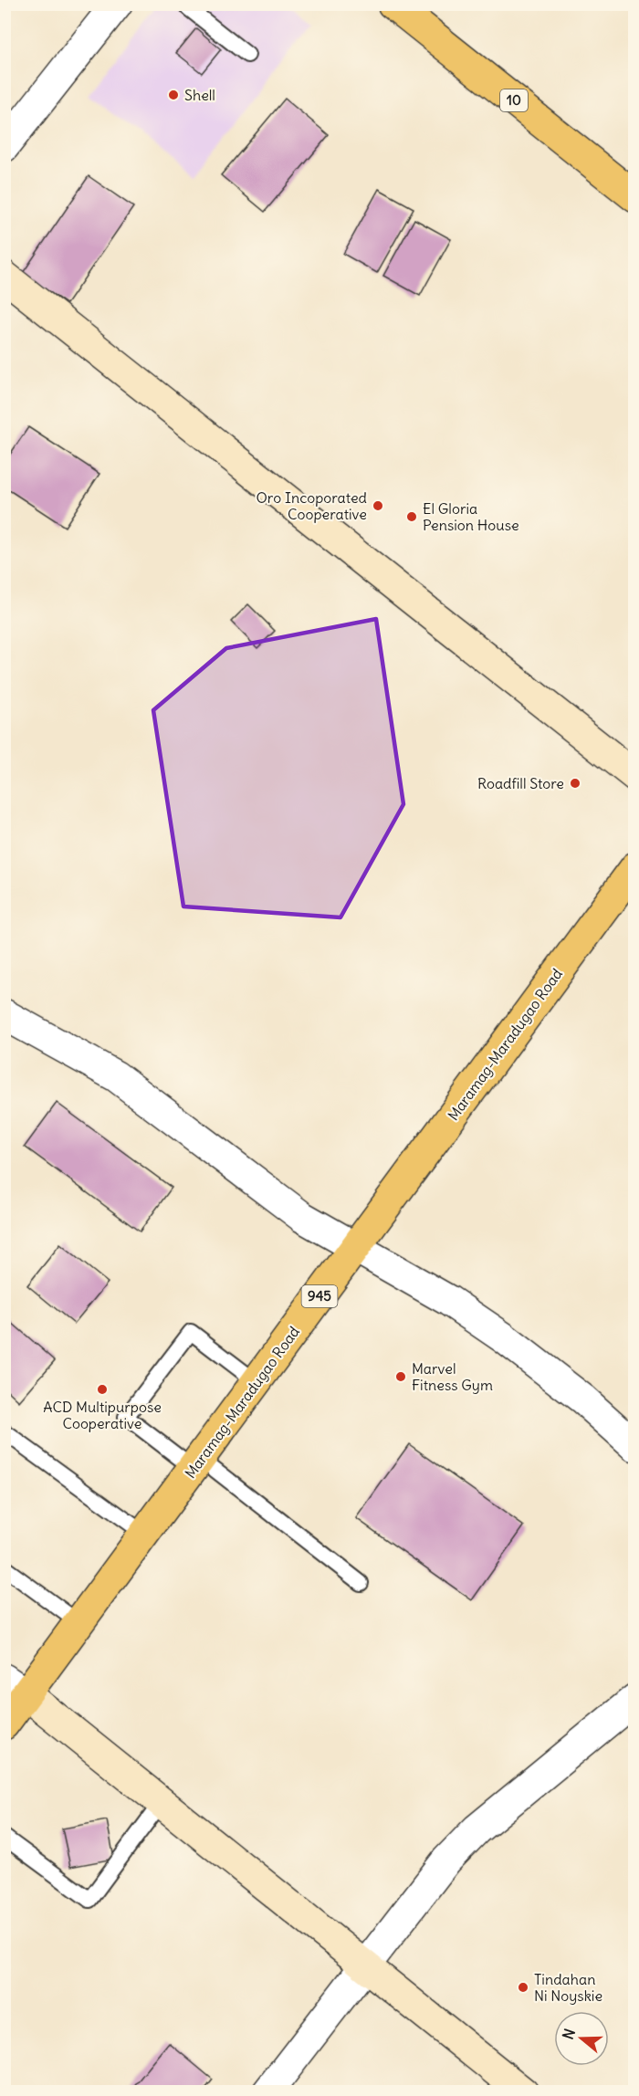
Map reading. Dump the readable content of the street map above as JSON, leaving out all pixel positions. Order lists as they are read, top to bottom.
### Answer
{
  "streets": {
    "main road": ["10", "Maramag-Maradugao Road", "945"]
  },
  "places": [
    "Shell",
    "Oro Incoporated Cooperative",
    "El Gloria Pension House",
    "Roadfill Store",
    "Marvel Fitness Gym",
    "ACD Multipurpose Cooperative",
    "Tindahan Ni Noyskie"
  ],
  "north": "left"
}
